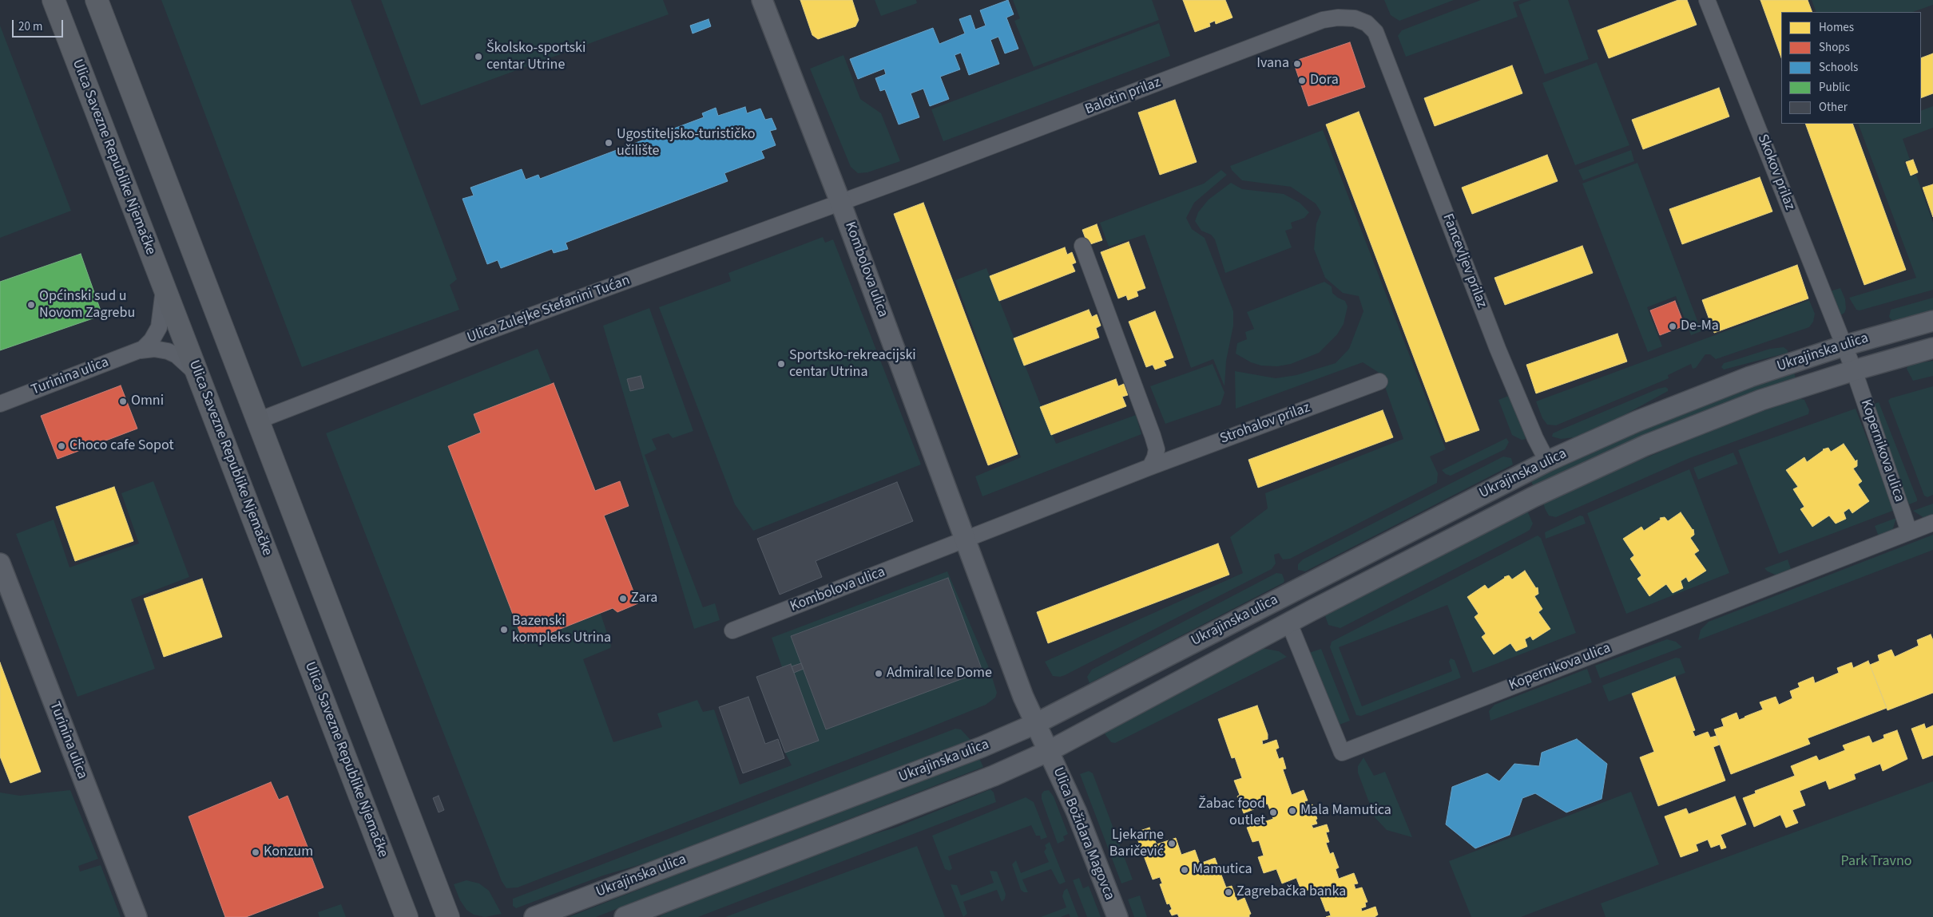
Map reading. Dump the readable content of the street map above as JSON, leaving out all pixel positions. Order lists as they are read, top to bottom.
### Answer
{
  "streets": {
    "main road": ["Ulica Savezne Republike Njemačke"],
    "street": [
      "Balotin prilaz",
      "Skokov prilaz",
      "Fancevljev prilaz",
      "Kombolova ulica",
      "Ulica Zulejke Stefanini Tućan",
      "Ukrajinska ulica",
      "Turinina ulica",
      "Strohalov prilaz",
      "Kopernikova ulica",
      "Ulica Božidara Magovca"
    ]
  },
  "crossings": [
    ["Balotin prilaz", "Fancevljev prilaz"],
    ["Balotin prilaz", "Kombolova ulica"],
    ["Balotin prilaz", "Ulica Zulejke Stefanini Tućan"],
    ["Ulica Savezne Republike Njemačke", "Turinina ulica"],
    ["Skokov prilaz", "Ukrajinska ulica"],
    ["Skokov prilaz", "Kopernikova ulica"],
    ["Fancevljev prilaz", "Ukrajinska ulica"],
    ["Kombolova ulica", "Ulica Zulejke Stefanini Tućan"],
    ["Kombolova ulica", "Ukrajinska ulica"],
    ["Kombolova ulica", "Strohalov prilaz"],
    ["Kombolova ulica", "Ulica Božidara Magovca"],
    ["Ukrajinska ulica", "Kopernikova ulica"],
    ["Ukrajinska ulica", "Ulica Božidara Magovca"]
  ],
  "parks": ["Park Travno"],
  "places": [
    "Školsko-sportski centar Utrine",
    "Ivana",
    "Dora",
    "Ugostiteljsko-turističko učilište",
    "Općinski sud u Novom Zagrebu",
    "De-Ma",
    "Sportsko-rekreacijski centar Utrina",
    "Omni",
    "Choco cafe Sopot",
    "Zara",
    "Bazenski kompleks Utrina",
    "Admiral Ice Dome",
    "Mala Mamutica",
    "Žabac food outlet",
    "Ljekarne Baričević",
    "Konzum",
    "Mamutica",
    "Zagrebačka banka"
  ],
  "legend": [
    "Homes",
    "Shops",
    "Schools",
    "Public",
    "Other"
  ],
  "scale_bar": "20 m"
}
